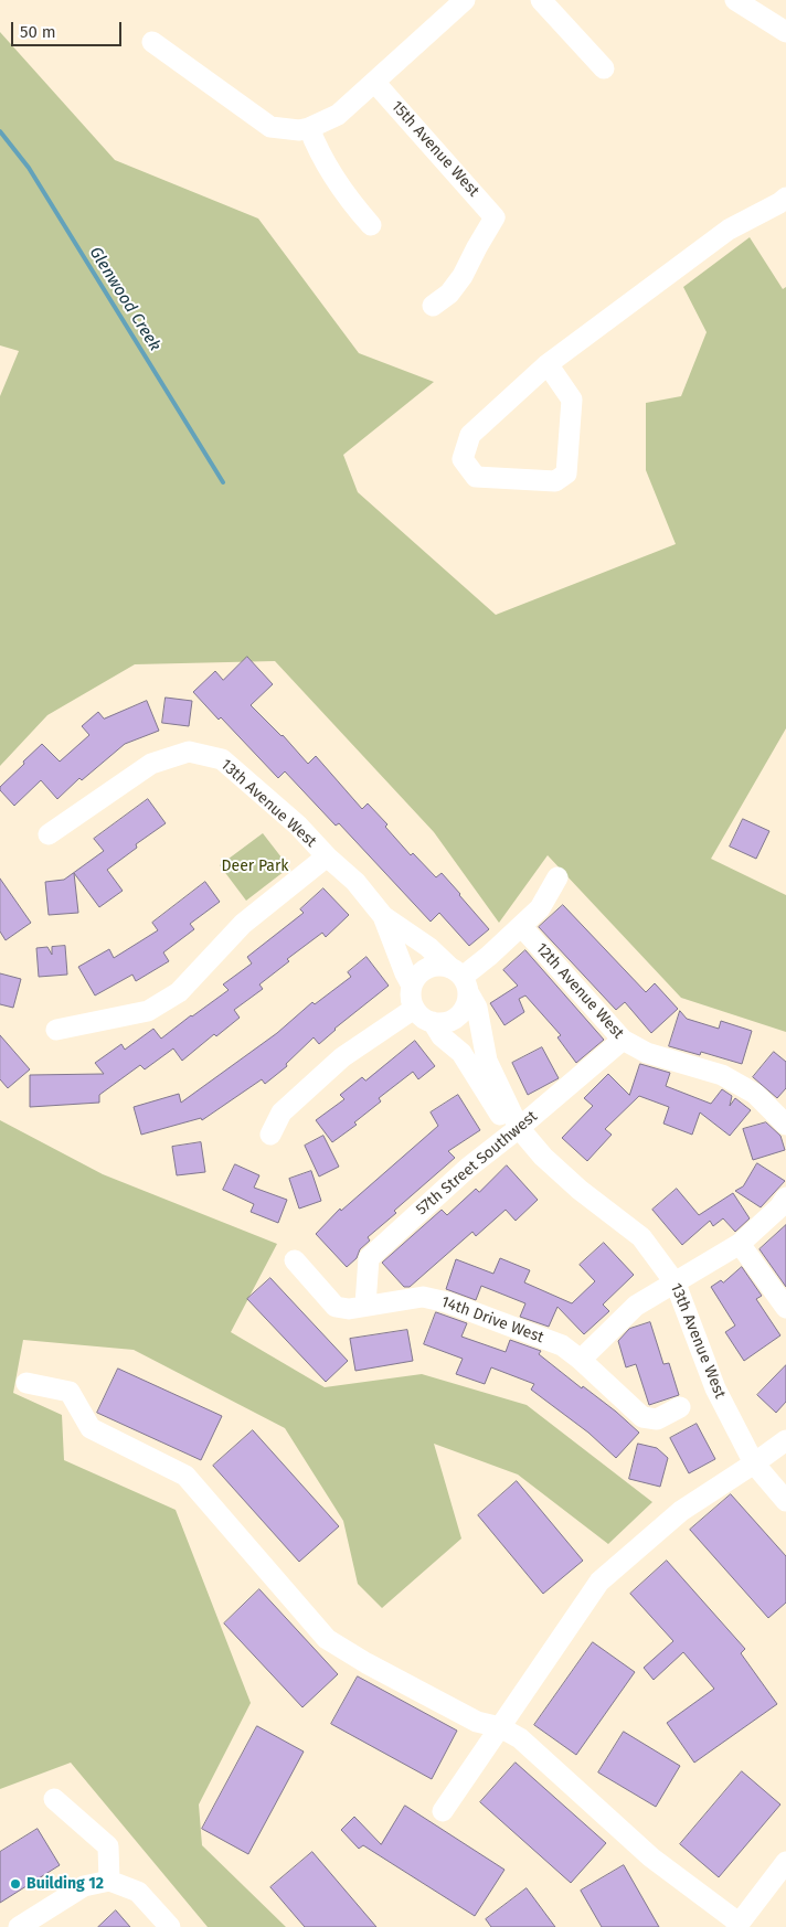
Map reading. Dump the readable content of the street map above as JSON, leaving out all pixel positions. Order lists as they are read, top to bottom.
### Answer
{
  "streets": {
    "street": [
      "15th Avenue West",
      "13th Avenue West",
      "12th Avenue West",
      "57th Street Southwest",
      "14th Drive West"
    ]
  },
  "crossings": [
    ["13th Avenue West", "57th Street Southwest"],
    ["12th Avenue West", "57th Street Southwest"],
    ["57th Street Southwest", "14th Drive West"]
  ],
  "water": ["Glenwood Creek"],
  "parks": ["Deer Park"],
  "places": ["Building 12"],
  "scale_bar": "50 m"
}
